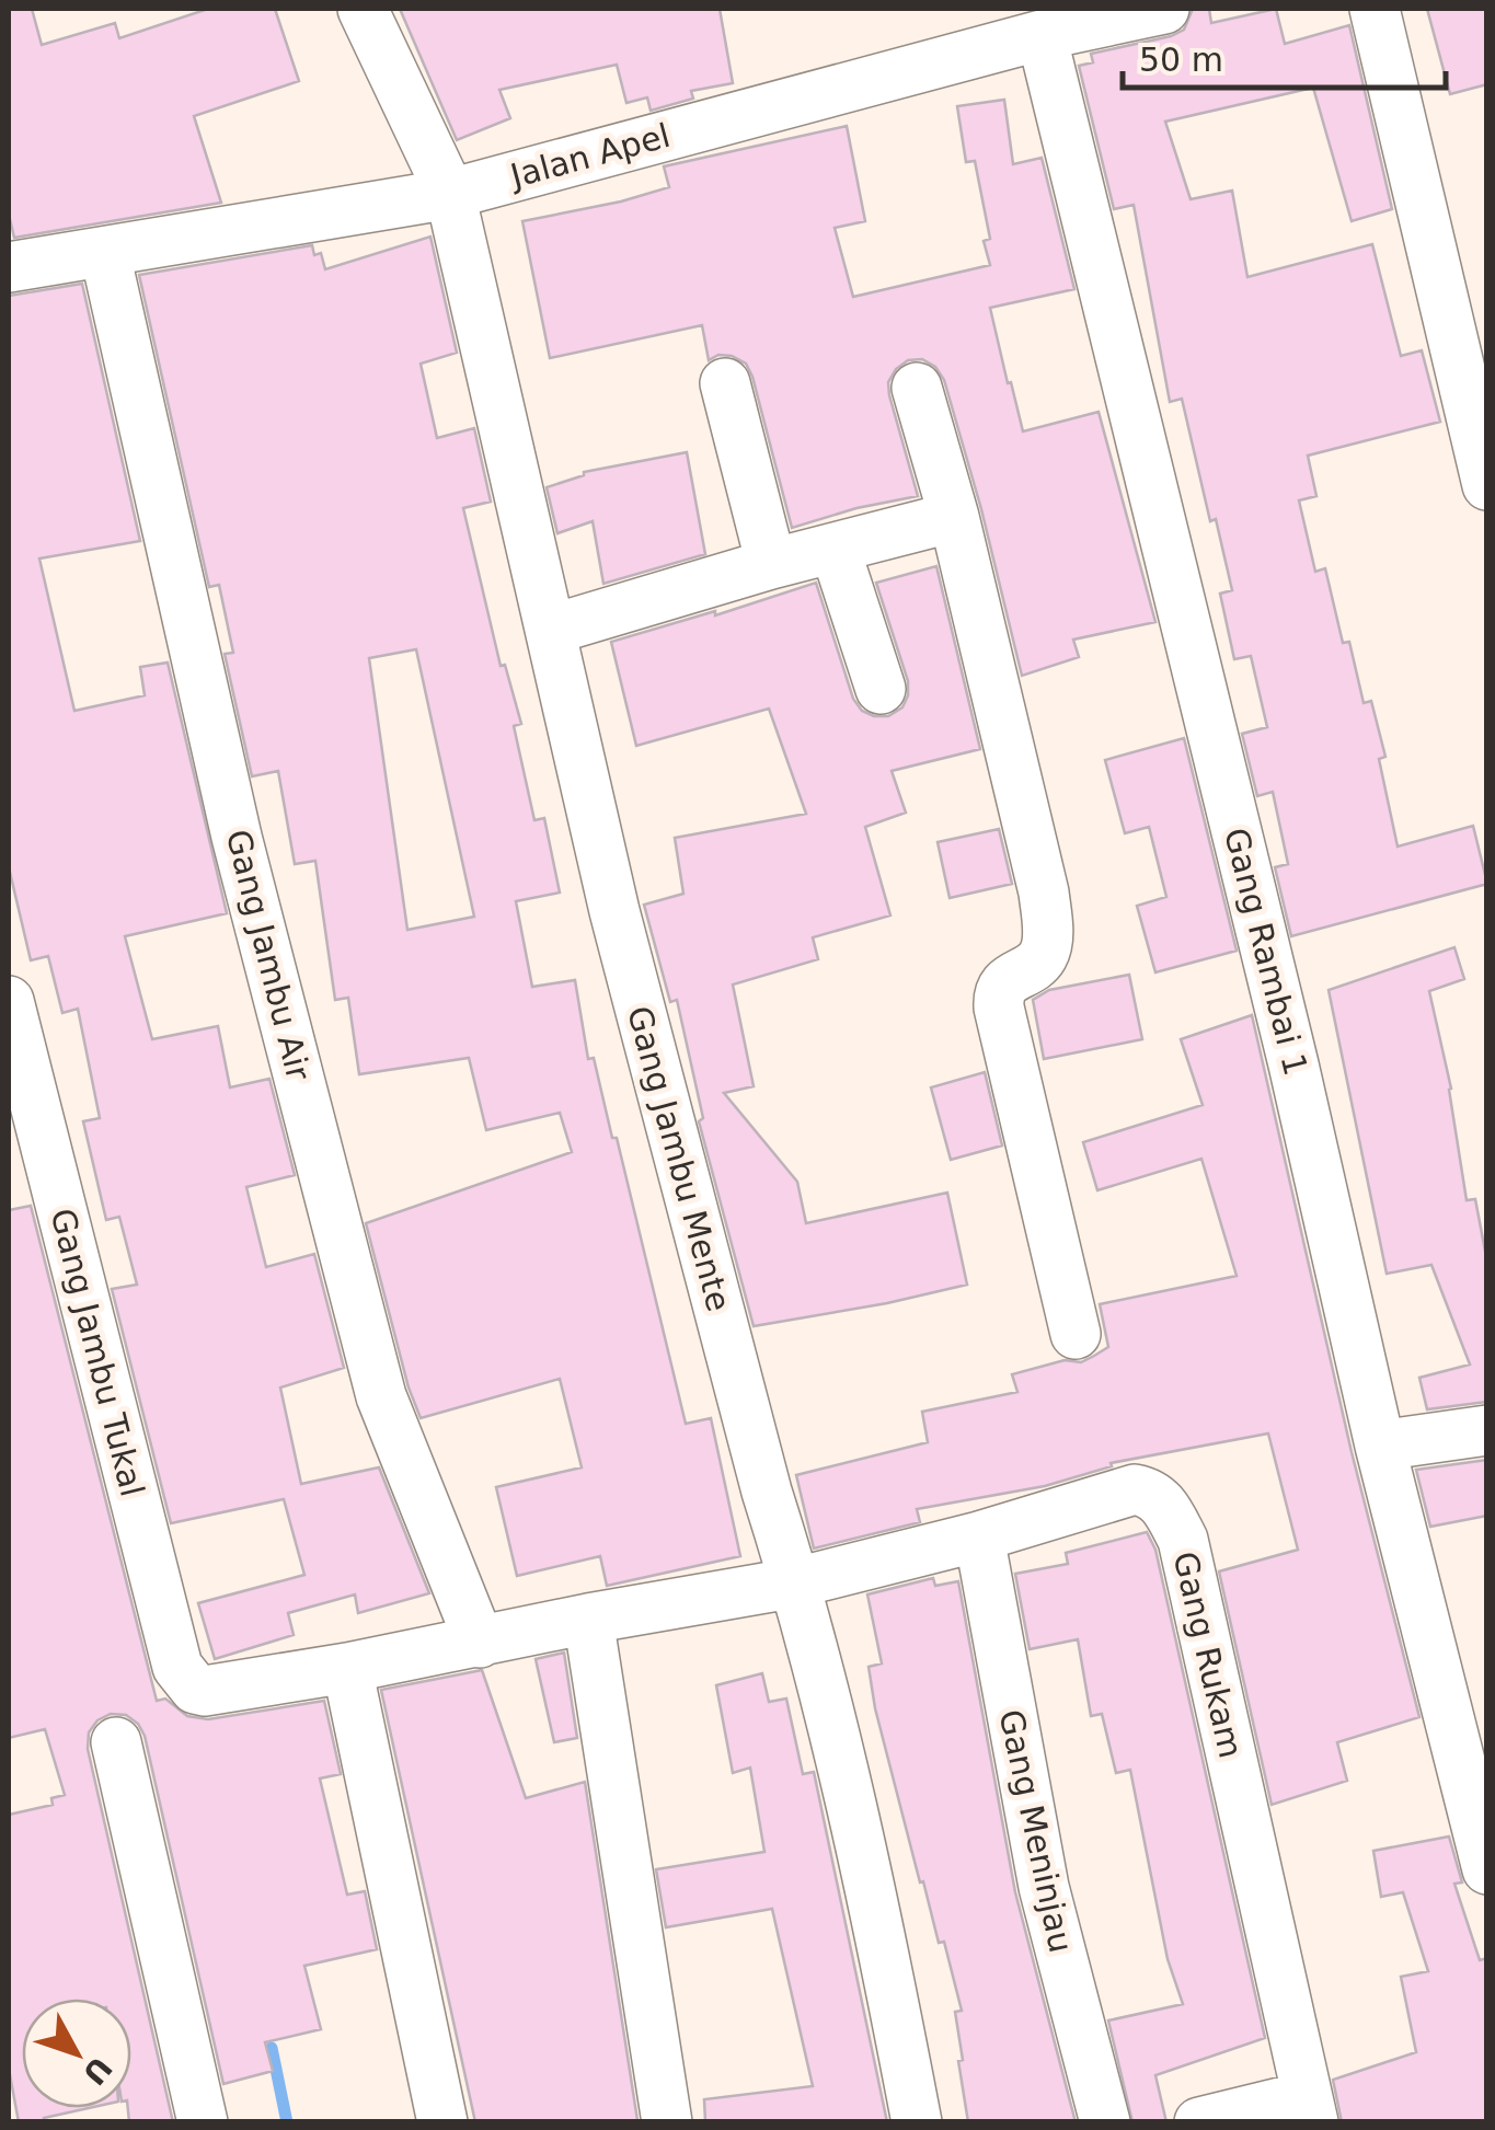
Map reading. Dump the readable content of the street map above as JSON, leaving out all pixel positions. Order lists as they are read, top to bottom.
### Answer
{
  "streets": {
    "street": [
      "Jalan Apel",
      "Gang Rambai 1",
      "Gang Jambu Air",
      "Gang Jambu Mente",
      "Gang Jambu Tukal",
      "Gang Rukam",
      "Gang Meninjau"
    ]
  },
  "crossings": [
    ["Jalan Apel", "Gang Rambai 1"],
    ["Jalan Apel", "Gang Jambu Air"],
    ["Jalan Apel", "Gang Jambu Mente"],
    ["Gang Jambu Air", "Gang Rukam"],
    ["Gang Jambu Mente", "Gang Rukam"],
    ["Gang Jambu Tukal", "Gang Rukam"],
    ["Gang Rukam", "Gang Meninjau"]
  ],
  "scale_bar": "50 m",
  "north": "bottom right"
}
